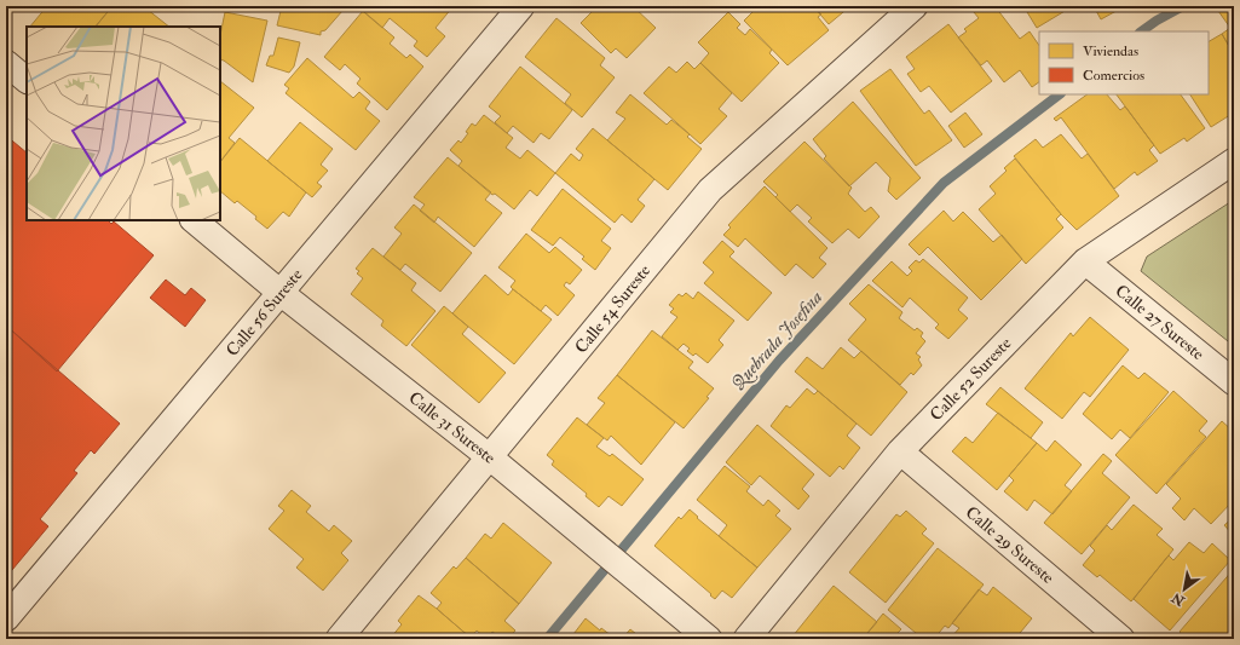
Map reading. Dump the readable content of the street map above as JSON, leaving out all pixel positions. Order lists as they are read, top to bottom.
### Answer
{
  "streets": {
    "street": [
      "Calle 54 Sureste",
      "Calle 56 Sureste",
      "Calle 27 Sureste",
      "Calle 52 Sureste",
      "Calle 31 Sureste",
      "Calle 29 Sureste"
    ]
  },
  "crossings": [
    ["Calle 54 Sureste", "Calle 31 Sureste"],
    ["Calle 56 Sureste", "Calle 31 Sureste"],
    ["Calle 27 Sureste", "Calle 52 Sureste"],
    ["Calle 52 Sureste", "Calle 29 Sureste"]
  ],
  "water": ["Quebrada Josefina"],
  "legend": ["Viviendas", "Comercios"],
  "north": "bottom left"
}
